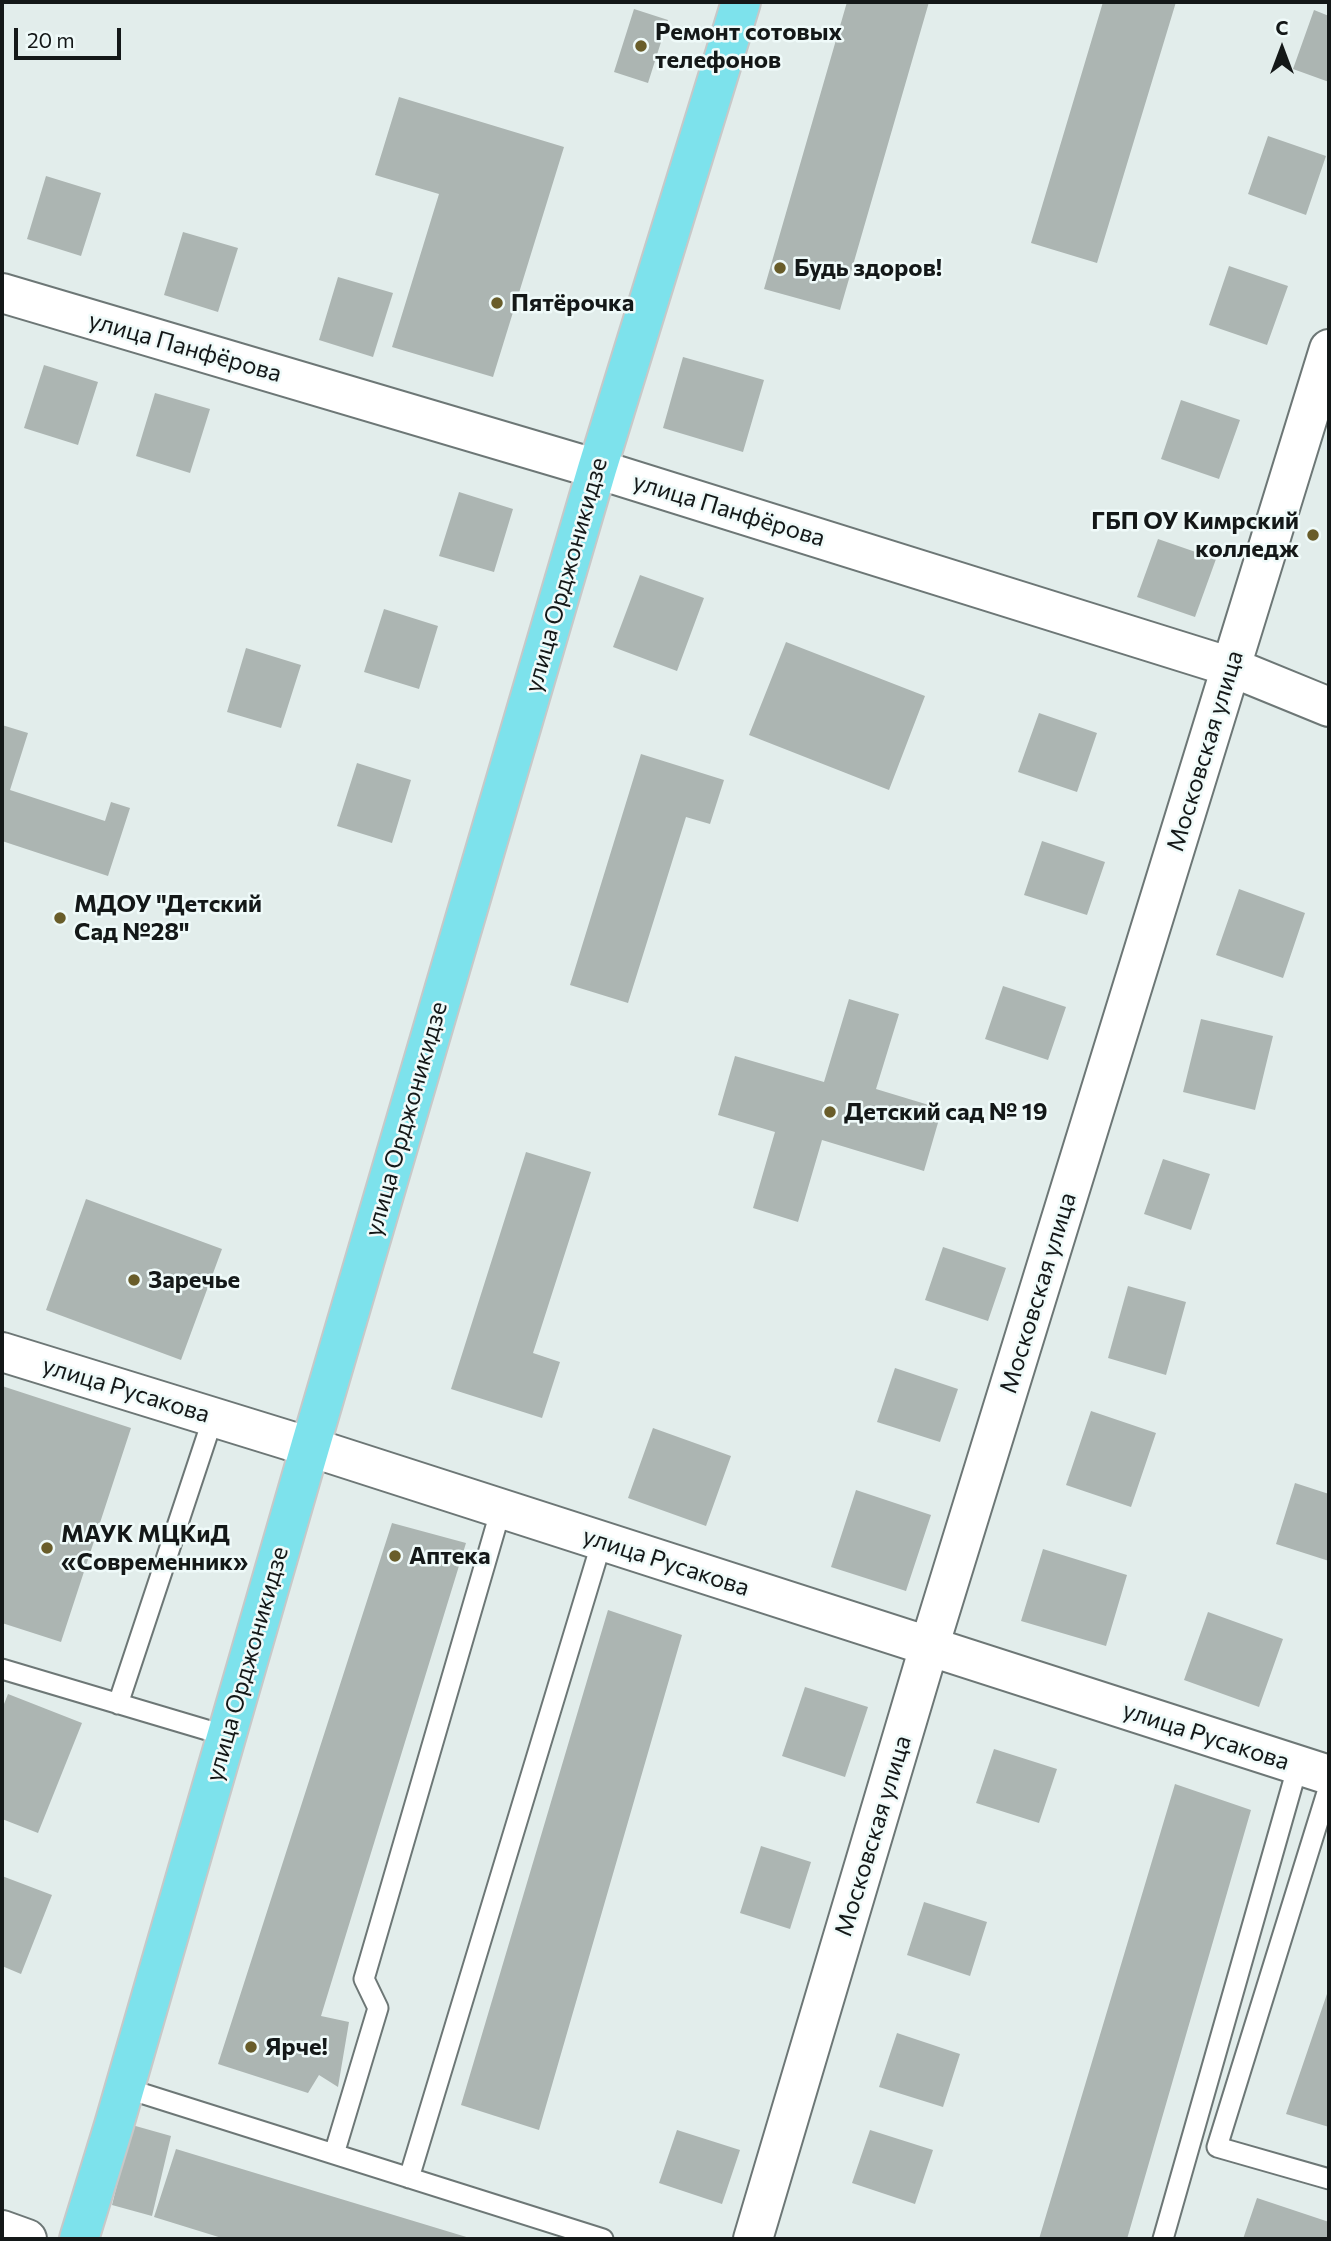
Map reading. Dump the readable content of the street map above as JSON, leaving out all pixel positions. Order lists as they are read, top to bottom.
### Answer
{
  "streets": {
    "main road": ["улица Орджоникидзе"],
    "street": ["улица Панфёрова", "Московская улица", "улица Русакова"]
  },
  "crossings": [
    ["улица Панфёрова", "улица Орджоникидзе"],
    ["улица Панфёрова", "Московская улица"],
    ["улица Орджоникидзе", "улица Русакова"],
    ["Московская улица", "улица Русакова"]
  ],
  "places": [
    "Ремонт сотовых телефонов",
    "Будь здоров!",
    "Пятёрочка",
    "ГБП ОУ Кимрский колледж",
    "МДОУ \"Детский Сад №28\"",
    "Детский сад № 19",
    "Заречье",
    "МАУК МЦКиД «Современник»",
    "Аптека",
    "Ярче!"
  ],
  "scale_bar": "20 m",
  "north": "top"
}
